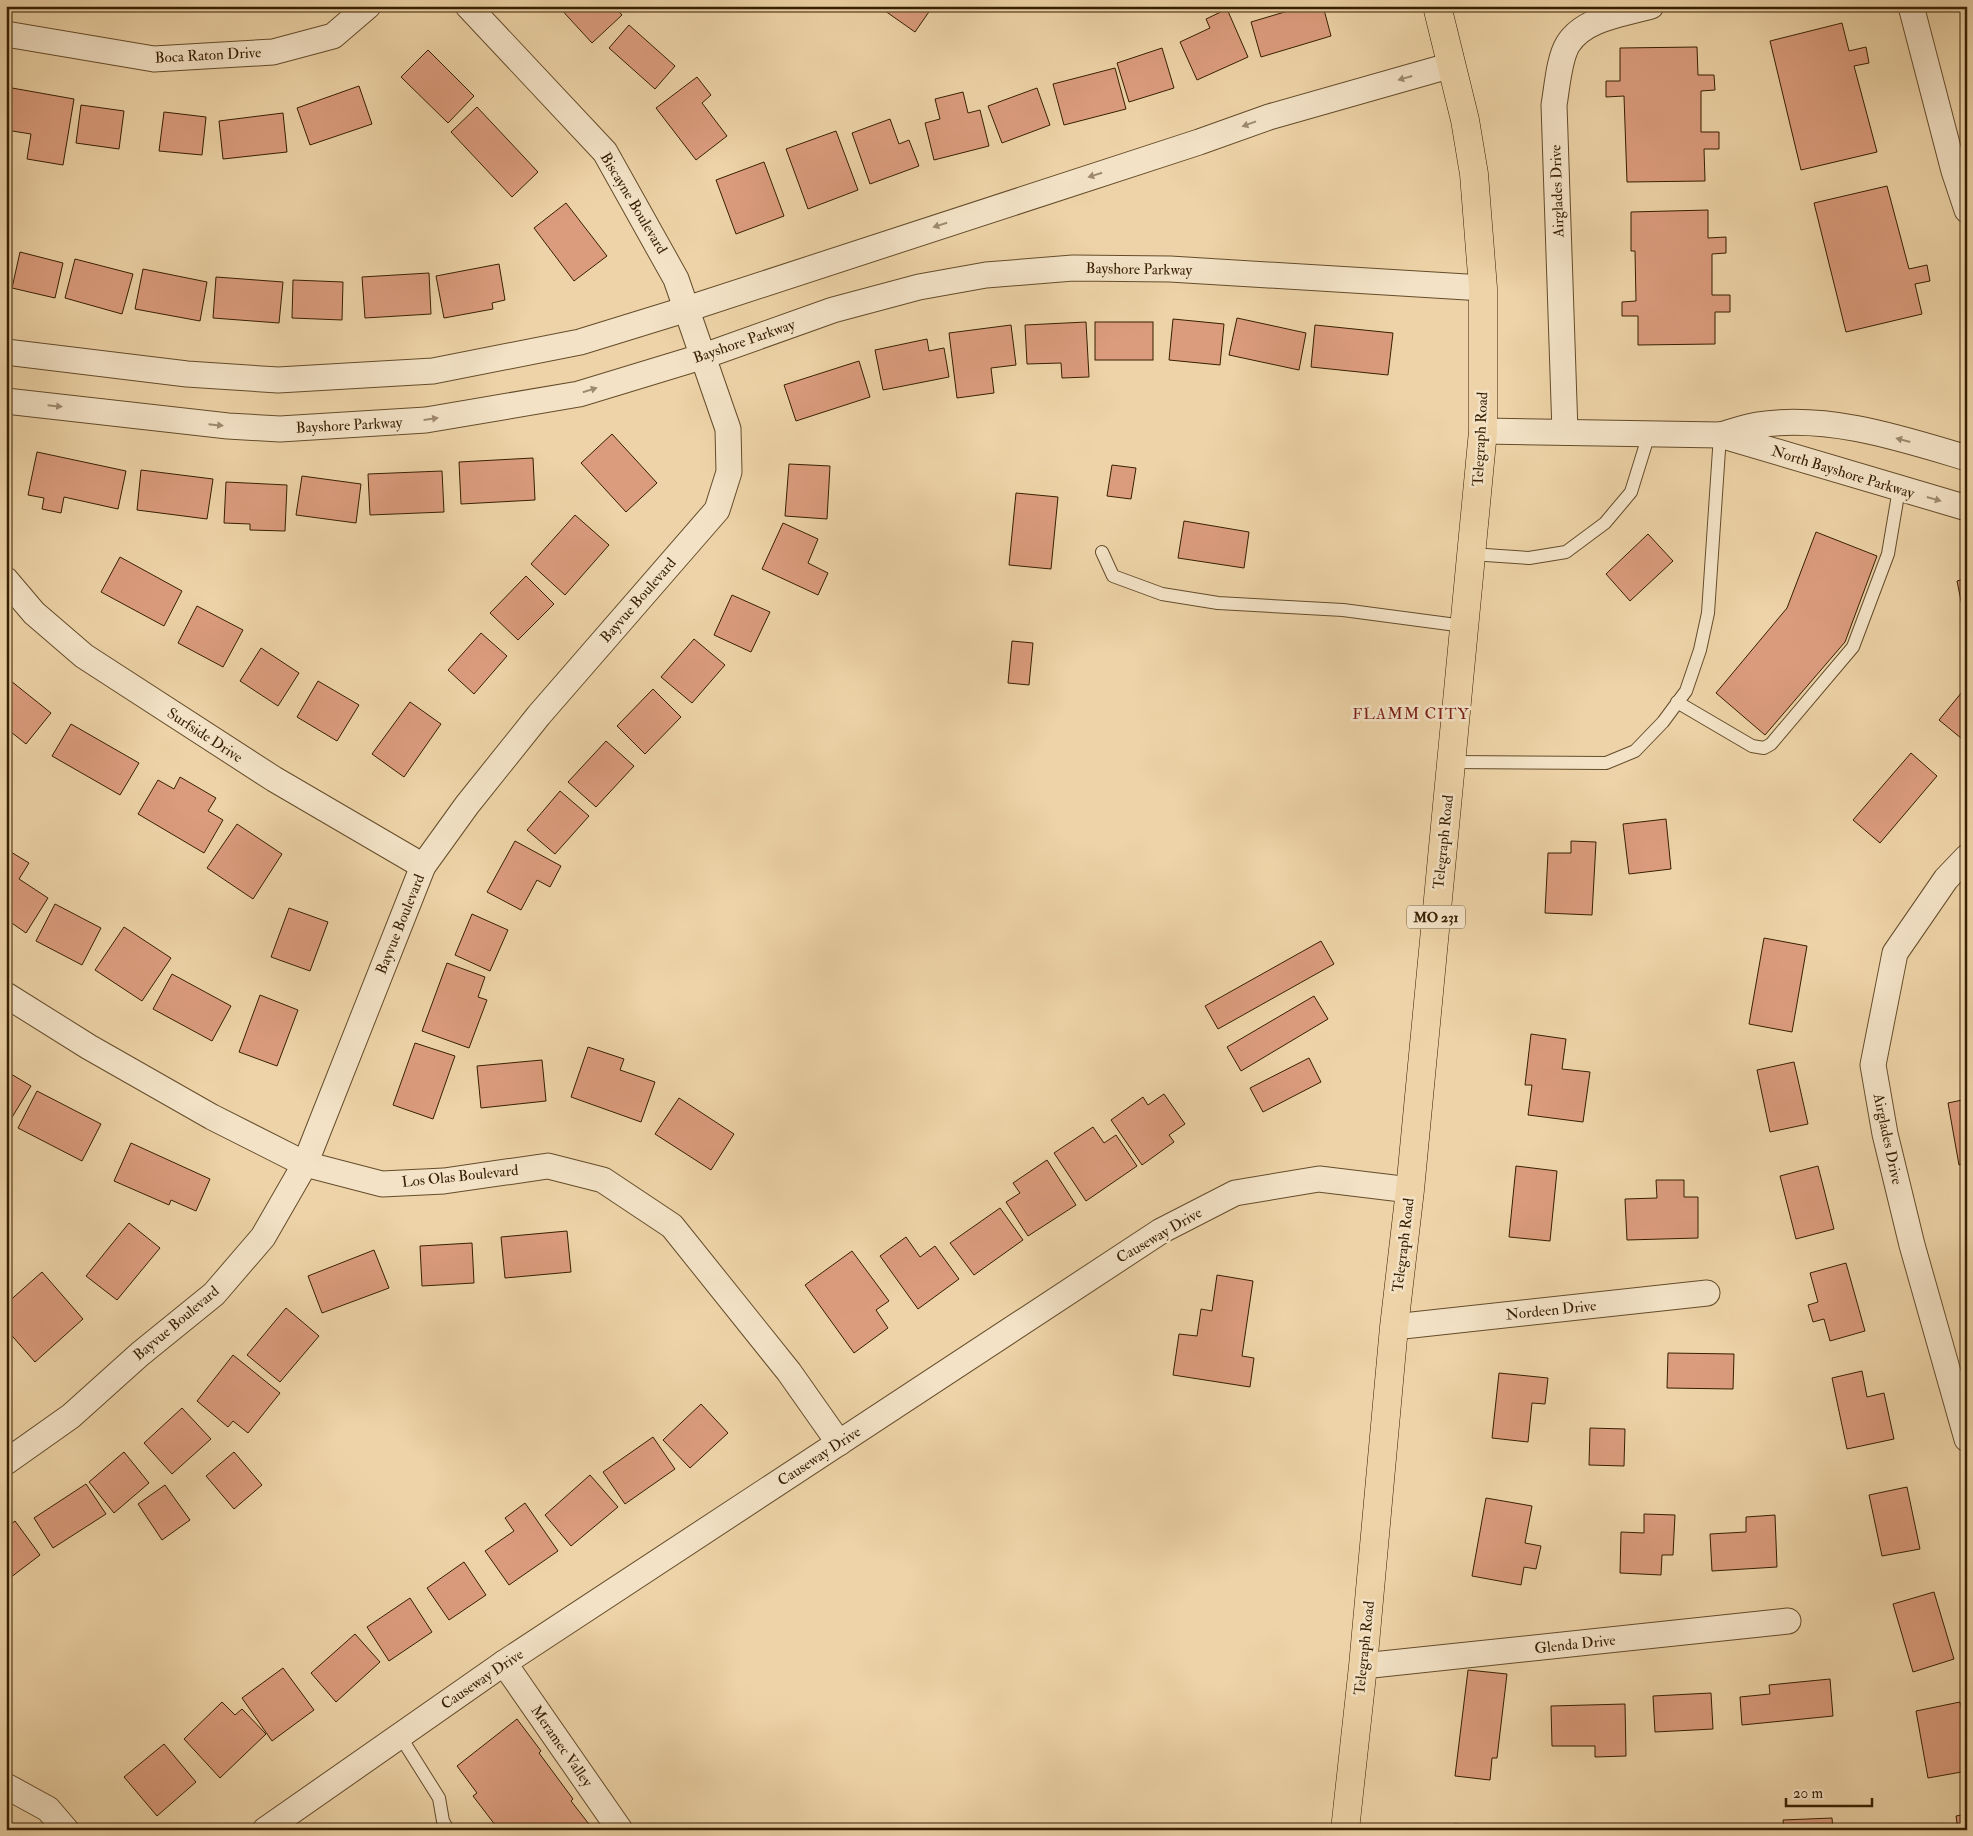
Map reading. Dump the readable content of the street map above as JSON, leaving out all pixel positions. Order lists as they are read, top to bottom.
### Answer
{
  "streets": {
    "main road": ["Telegraph Road", "MO 231"],
    "street": [
      "Boca Raton Drive",
      "Airglades Drive",
      "Biscayne Boulevard",
      "Bayshore Parkway",
      "North Bayshore Parkway",
      "Bayvue Boulevard",
      "Surfside Drive",
      "Los Olas Boulevard",
      "Causeway Drive",
      "Nordeen Drive",
      "Glenda Drive",
      "Meramec Valley"
    ]
  },
  "crossings": [
    ["Airglades Drive", "North Bayshore Parkway"],
    ["Biscayne Boulevard", "Bayshore Parkway"],
    ["Biscayne Boulevard", "Bayvue Boulevard"],
    ["Bayshore Parkway", "Telegraph Road"],
    ["Bayshore Parkway", "Bayvue Boulevard"],
    ["Telegraph Road", "North Bayshore Parkway"],
    ["Telegraph Road", "Causeway Drive"],
    ["Telegraph Road", "Nordeen Drive"],
    ["Telegraph Road", "Glenda Drive"],
    ["Bayvue Boulevard", "Surfside Drive"],
    ["Bayvue Boulevard", "Los Olas Boulevard"],
    ["Los Olas Boulevard", "Causeway Drive"],
    ["Causeway Drive", "Meramec Valley"]
  ],
  "districts": ["FLAMM CITY"],
  "scale_bar": "20 m"
}
